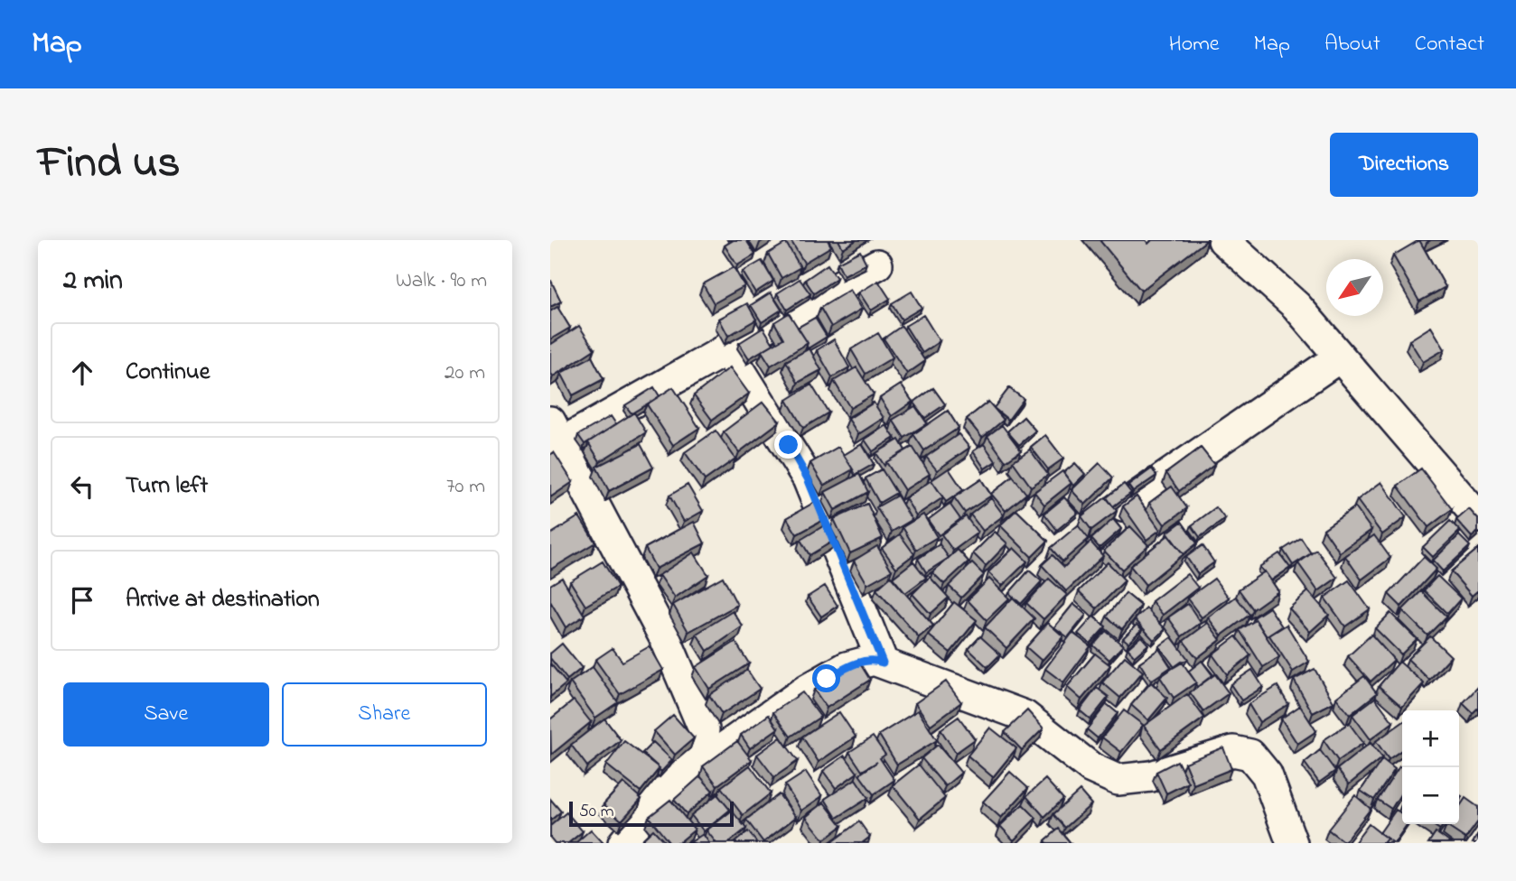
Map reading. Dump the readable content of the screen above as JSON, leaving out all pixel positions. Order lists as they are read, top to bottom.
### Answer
{
  "scale_bar": "50 m",
  "north": "bottom left",
  "page": {
    "header": "Map",
    "nav": [
      "Home",
      "Map",
      "About",
      "Contact"
    ],
    "title": "Find us",
    "buttons": [
      "Directions",
      ["Save", "Share"]
    ],
    "heading": ["2 min", "Walk · 90 m"],
    "list": [
      ["Continue", "20 m"],
      ["Turn left", "70 m"],
      "Arrive at destination"
    ],
    "map_buttons": ["+", "−"],
    "scale": "50 m"
  }
}
